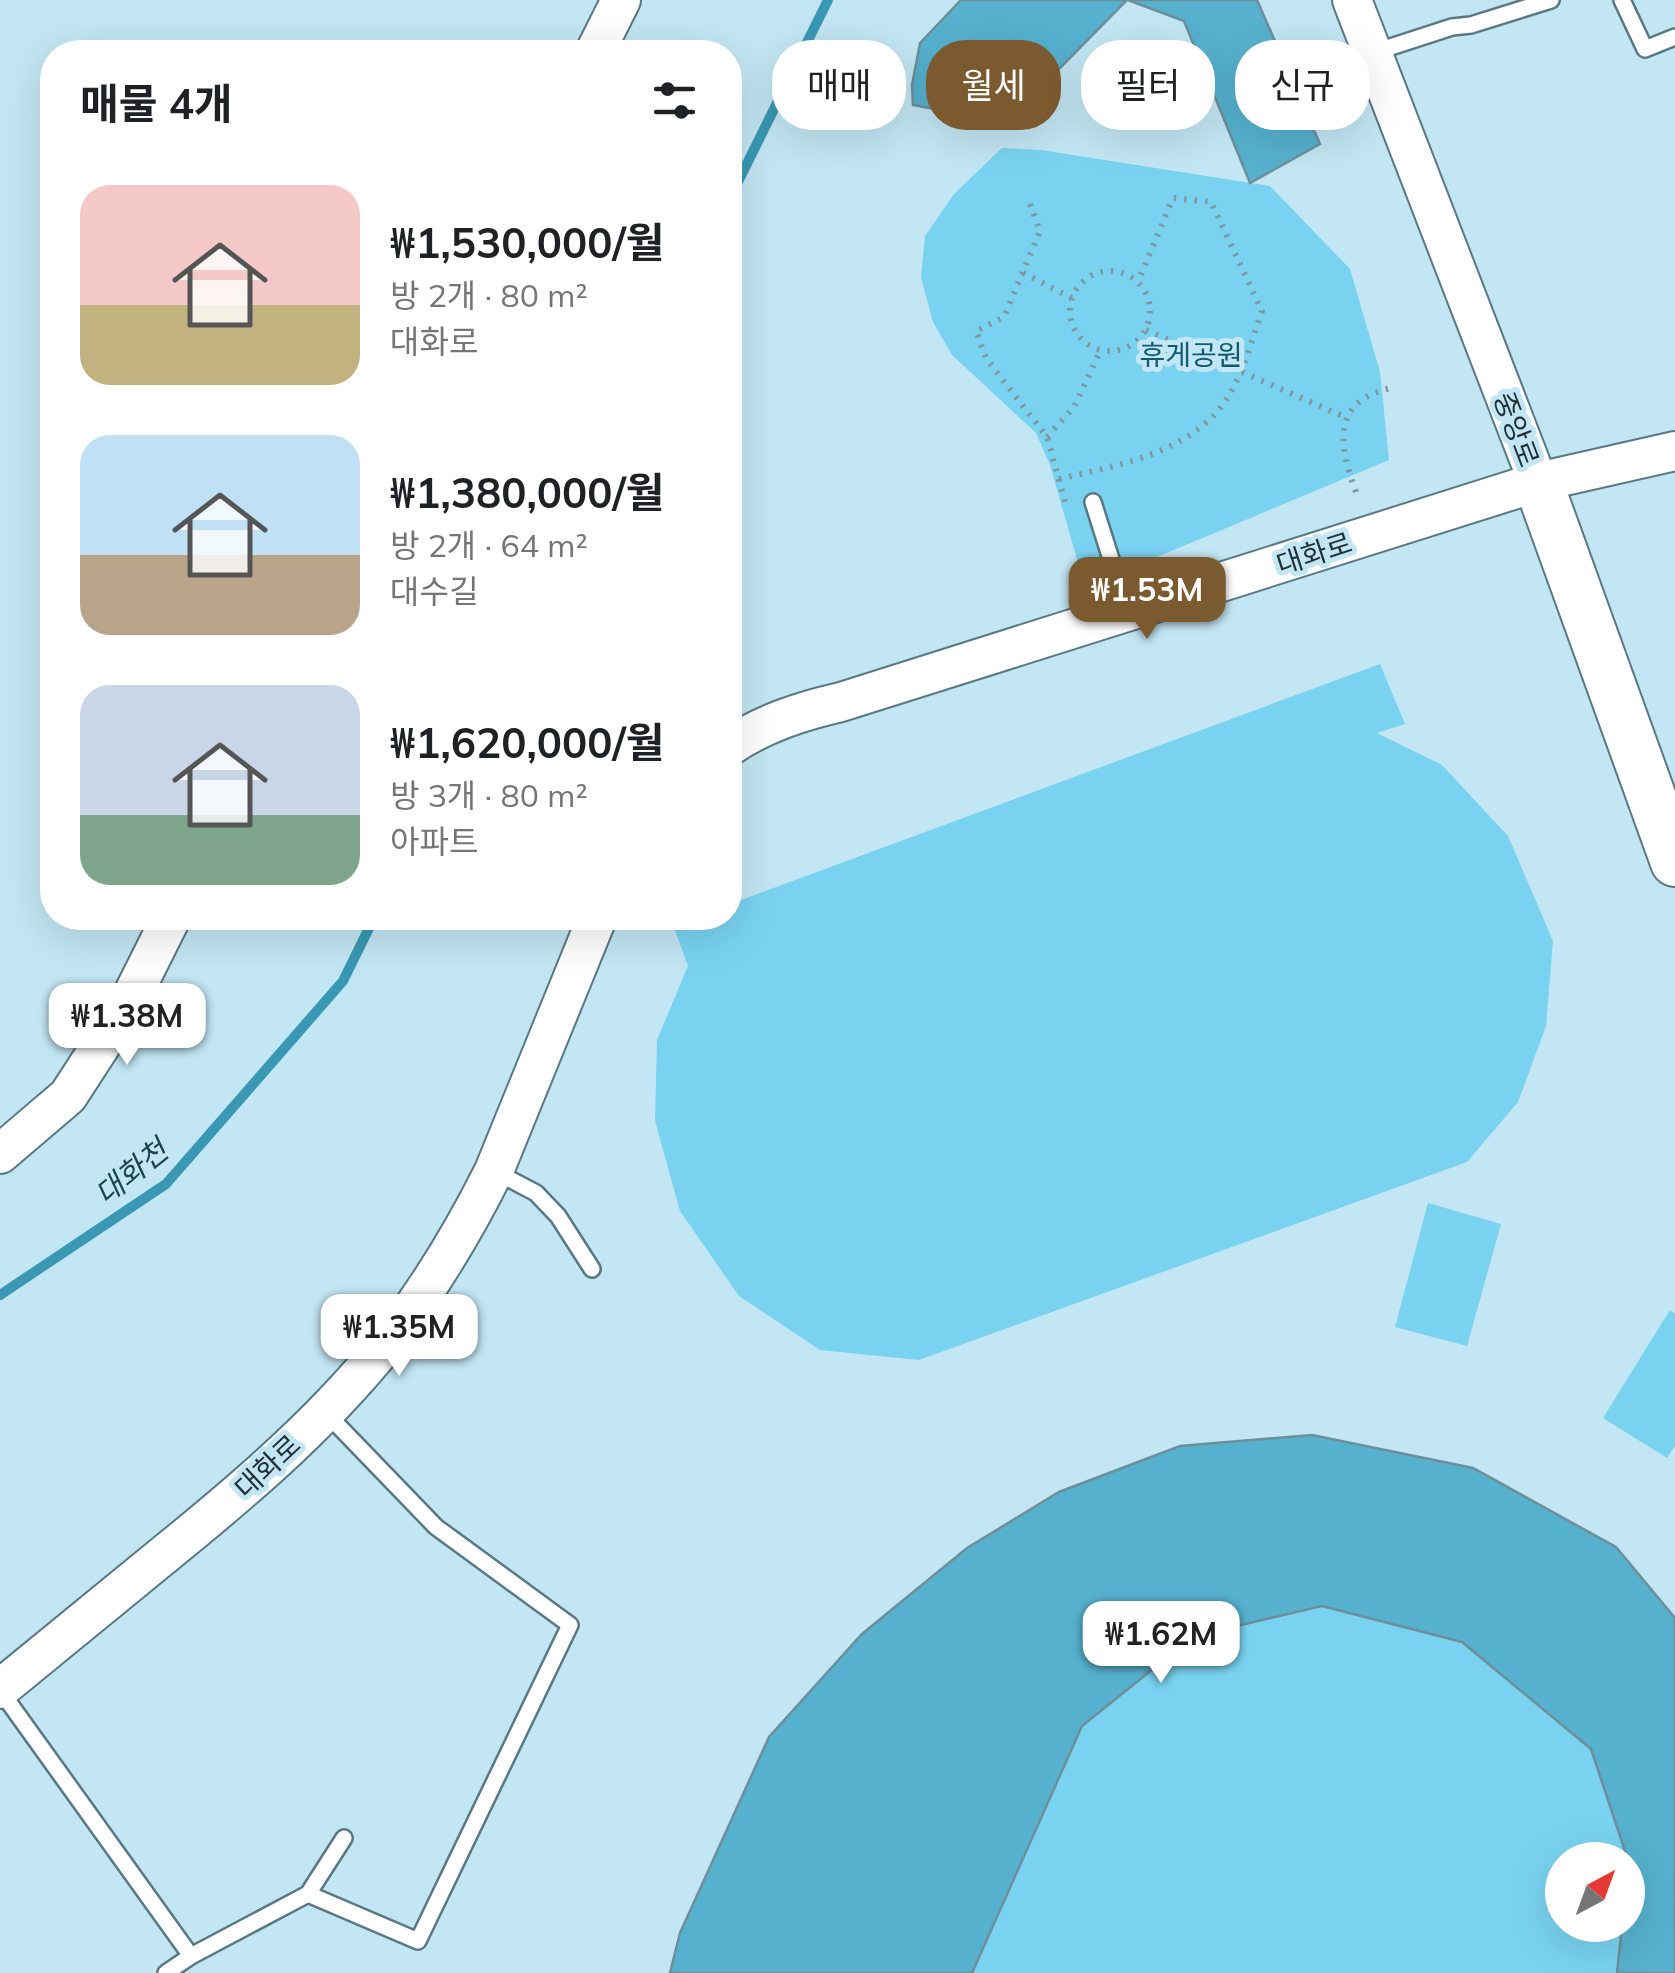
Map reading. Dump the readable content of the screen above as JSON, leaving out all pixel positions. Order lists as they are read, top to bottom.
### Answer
{
  "streets": {
    "main road": ["중앙로"],
    "street": ["대화로"]
  },
  "crossings": [
    ["중앙로", "대화로"]
  ],
  "water": ["대화천"],
  "parks": ["휴게공원"],
  "north": "top right",
  "page": {
    "chip": [
      "매매",
      "월세",
      "필터",
      "신규"
    ],
    "heading": "매물 4개",
    "list": [
      {
        "name": "₩1,530,000/월",
        "note": "방 2개 · 80 m² · 대화로"
      },
      {
        "name": "₩1,380,000/월",
        "note": "방 2개 · 64 m² · 대수길"
      },
      {
        "name": "₩1,620,000/월",
        "note": "방 3개 · 80 m² · 아파트"
      }
    ],
    "price": [
      "₩1.53M",
      "₩1.38M",
      "₩1.35M",
      "₩1.62M"
    ]
  }
}
